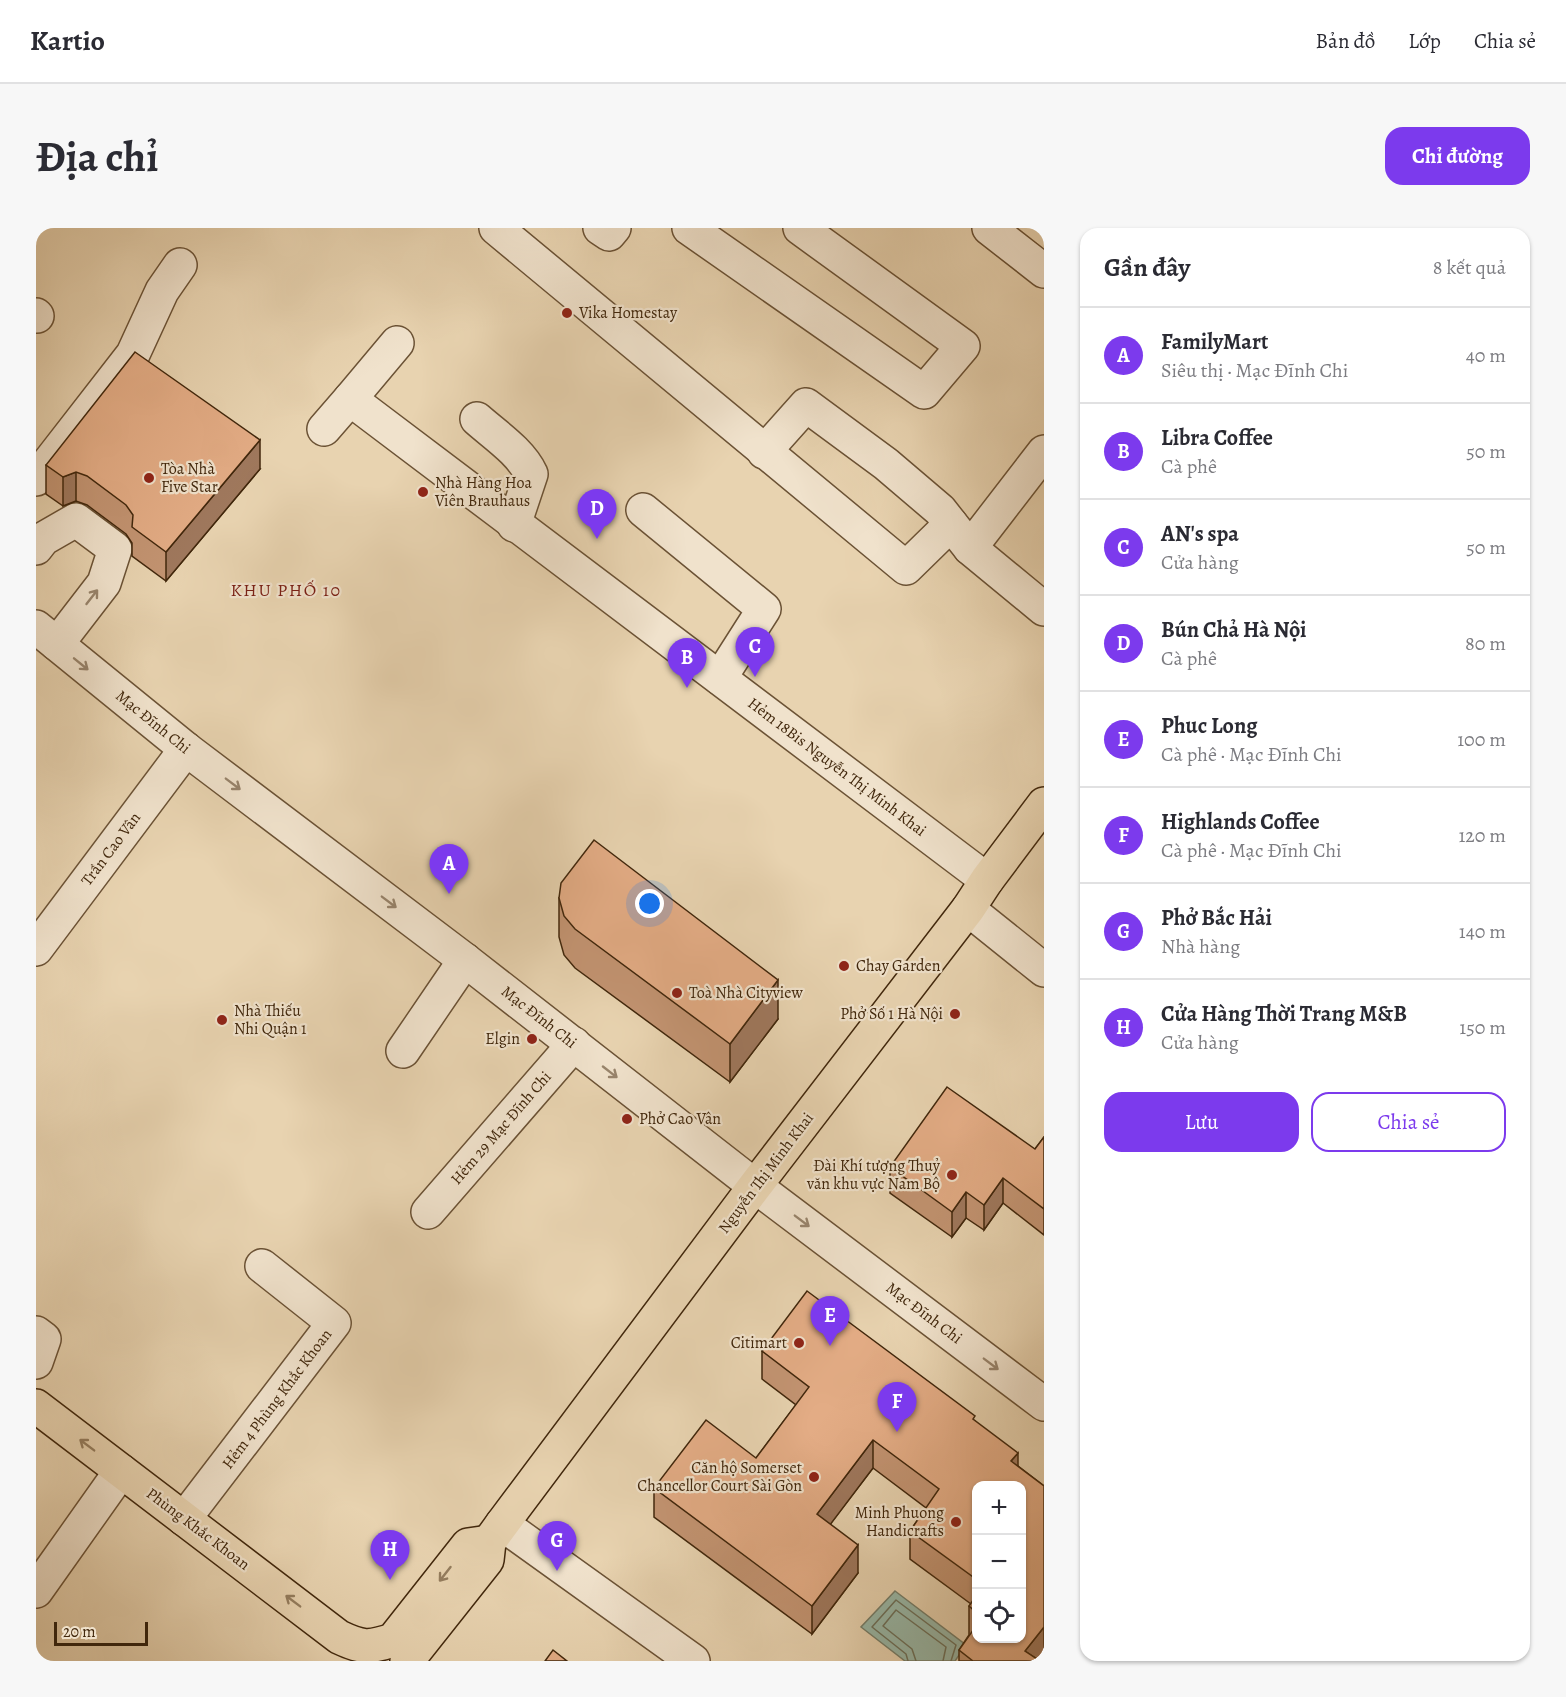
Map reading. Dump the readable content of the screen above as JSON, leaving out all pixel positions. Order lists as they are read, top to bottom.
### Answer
{
  "streets": {
    "main road": ["Nguyễn Thị Minh Khai", "Phùng Khắc Khoan"],
    "street": [
      "Mạc Đĩnh Chi",
      "Hẻm 18Bis Nguyễn Thị Minh Khai",
      "Trần Cao Vân",
      "Hẻm 29 Mạc Đĩnh Chi",
      "Hẻm 4 Phùng Khắc Khoan"
    ]
  },
  "crossings": [
    ["Mạc Đĩnh Chi", "Trần Cao Vân"],
    ["Mạc Đĩnh Chi", "Hẻm 29 Mạc Đĩnh Chi"],
    ["Mạc Đĩnh Chi", "Nguyễn Thị Minh Khai"],
    ["Hẻm 18Bis Nguyễn Thị Minh Khai", "Nguyễn Thị Minh Khai"],
    ["Hẻm 4 Phùng Khắc Khoan", "Phùng Khắc Khoan"]
  ],
  "one_way": ["Mạc Đĩnh Chi", "Phùng Khắc Khoan"],
  "districts": ["KHU PHỐ 10"],
  "places": [
    "Vika Homestay",
    "Tòa Nhà Five Star",
    "Nhà Hàng Hoa Viên Brauhaus",
    "Chay Garden",
    "Toà Nhà Cityview",
    "Phở Số 1 Hà Nội",
    "Nhà Thiếu Nhi Quận 1",
    "Elgin",
    "Phở Cao Vân",
    "Đài Khí tượng Thuỷ văn khu vực Nam Bộ",
    "Citimart",
    "Căn hộ Somerset Chancellor Court Sài Gòn",
    "Minh Phuong Handicrafts"
  ],
  "scale_bar": "20 m",
  "page": {
    "header": "Kartio",
    "nav": ["Bản đồ", "Lớp", "Chia sẻ"],
    "buttons": [
      "Chỉ đường",
      ["Lưu", "Chia sẻ"]
    ],
    "title": "Địa chỉ",
    "heading": ["Gần đây", "8 kết quả"],
    "list": [
      {
        "mark": "A",
        "name": "FamilyMart",
        "note": "Siêu thị · Mạc Đĩnh Chi",
        "value": "40 m"
      },
      {
        "mark": "B",
        "name": "Libra Coffee",
        "note": "Cà phê",
        "value": "50 m"
      },
      {
        "mark": "C",
        "name": "AN's spa",
        "note": "Cửa hàng",
        "value": "50 m"
      },
      {
        "mark": "D",
        "name": "Bún Chả Hà Nội",
        "note": "Cà phê",
        "value": "80 m"
      },
      {
        "mark": "E",
        "name": "Phuc Long",
        "note": "Cà phê · Mạc Đĩnh Chi",
        "value": "100 m"
      },
      {
        "mark": "F",
        "name": "Highlands Coffee",
        "note": "Cà phê · Mạc Đĩnh Chi",
        "value": "120 m"
      },
      {
        "mark": "G",
        "name": "Phở Bắc Hải",
        "note": "Nhà hàng",
        "value": "140 m"
      },
      {
        "mark": "H",
        "name": "Cửa Hàng Thời Trang M&B",
        "note": "Cửa hàng",
        "value": "150 m"
      }
    ],
    "pins": [
      "D",
      "C",
      "B",
      "A",
      "E",
      "F",
      "G",
      "H"
    ],
    "map_buttons": ["+", "−"],
    "scale": "20 m"
  }
}
